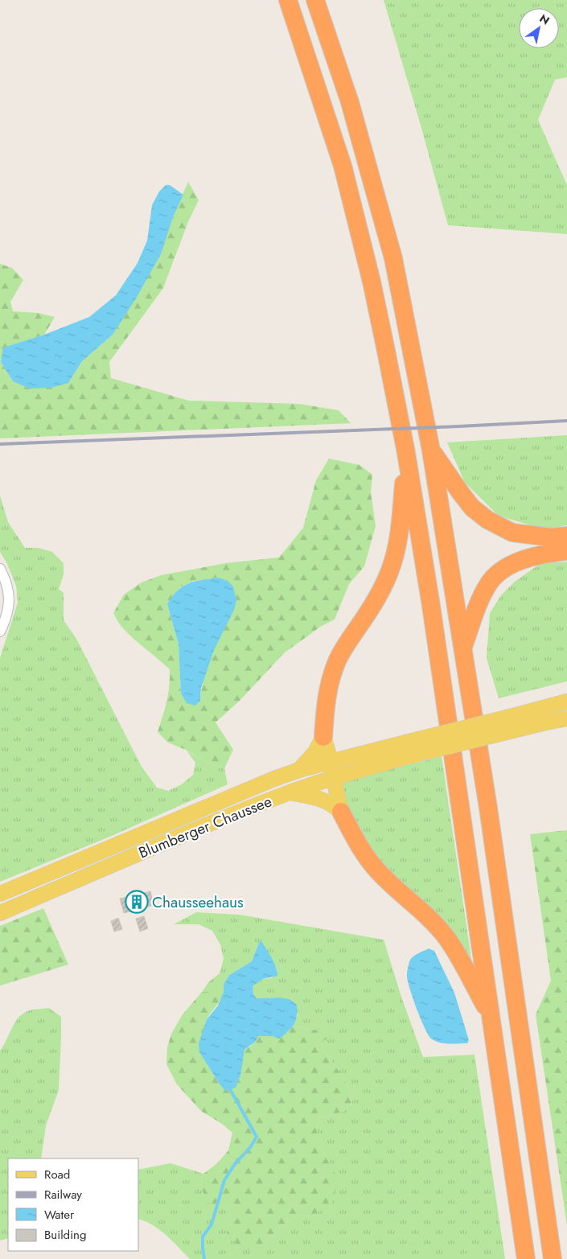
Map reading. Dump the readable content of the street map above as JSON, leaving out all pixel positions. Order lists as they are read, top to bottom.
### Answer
{
  "streets": {
    "main road": ["Blumberger Chaussee"]
  },
  "places": {
    "building": ["Chausseehaus"]
  },
  "legend": [
    "Road",
    "Railway",
    "Water",
    "Building"
  ],
  "north": "top right"
}
